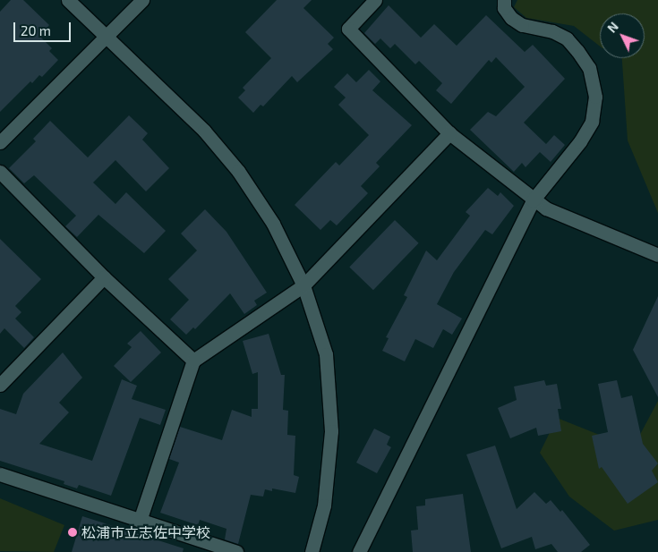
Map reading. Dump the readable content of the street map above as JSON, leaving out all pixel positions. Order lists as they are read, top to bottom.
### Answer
{
  "places": ["松浦市立志佐中学校"],
  "scale_bar": "20 m",
  "north": "top left"
}
